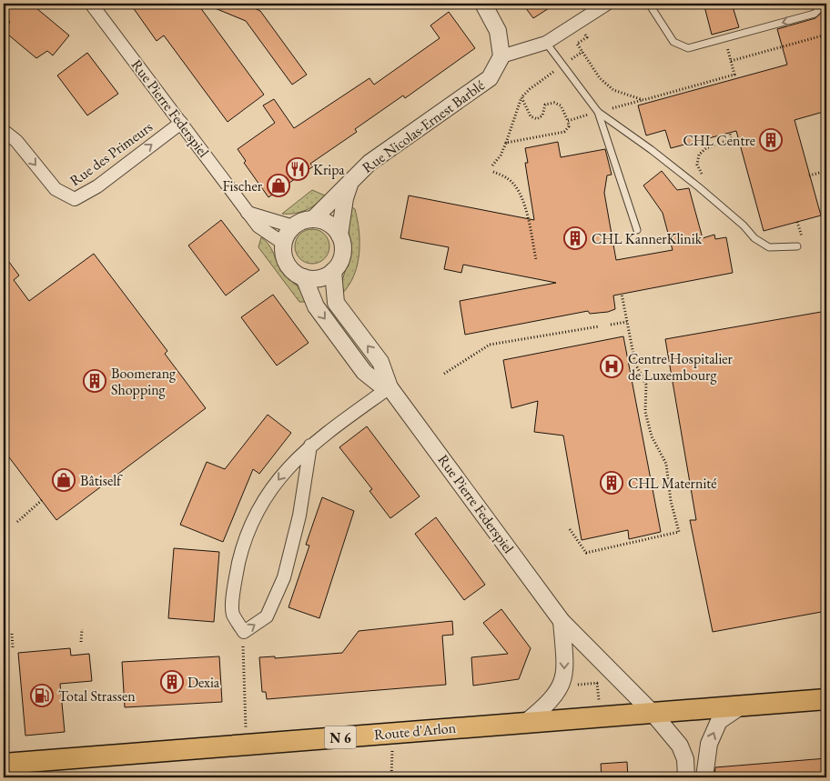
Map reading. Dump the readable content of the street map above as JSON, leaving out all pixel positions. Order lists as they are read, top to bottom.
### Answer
{
  "streets": {
    "main road": ["Route d'Arlon", "N 6"],
    "street": ["Rue Pierre Federspiel", "Rue Nicolas-Ernest Barblé", "Rue des Primeurs"]
  },
  "crossings": [
    ["Rue Pierre Federspiel", "Rue Nicolas-Ernest Barblé"],
    ["Rue Pierre Federspiel", "Rue des Primeurs"],
    ["Rue Pierre Federspiel", "Route d'Arlon"]
  ],
  "places": {
    "building": [
      "CHL Centre",
      "CHL KannerKlinik",
      "Boomerang Shopping",
      "CHL Maternité",
      "Dexia"
    ],
    "restaurant": ["Kripa"],
    "shop": ["Fischer", "Bâtiself"],
    "hospital": ["Centre Hospitalier de Luxembourg"],
    "fuel station": ["Total Strassen"]
  }
}
